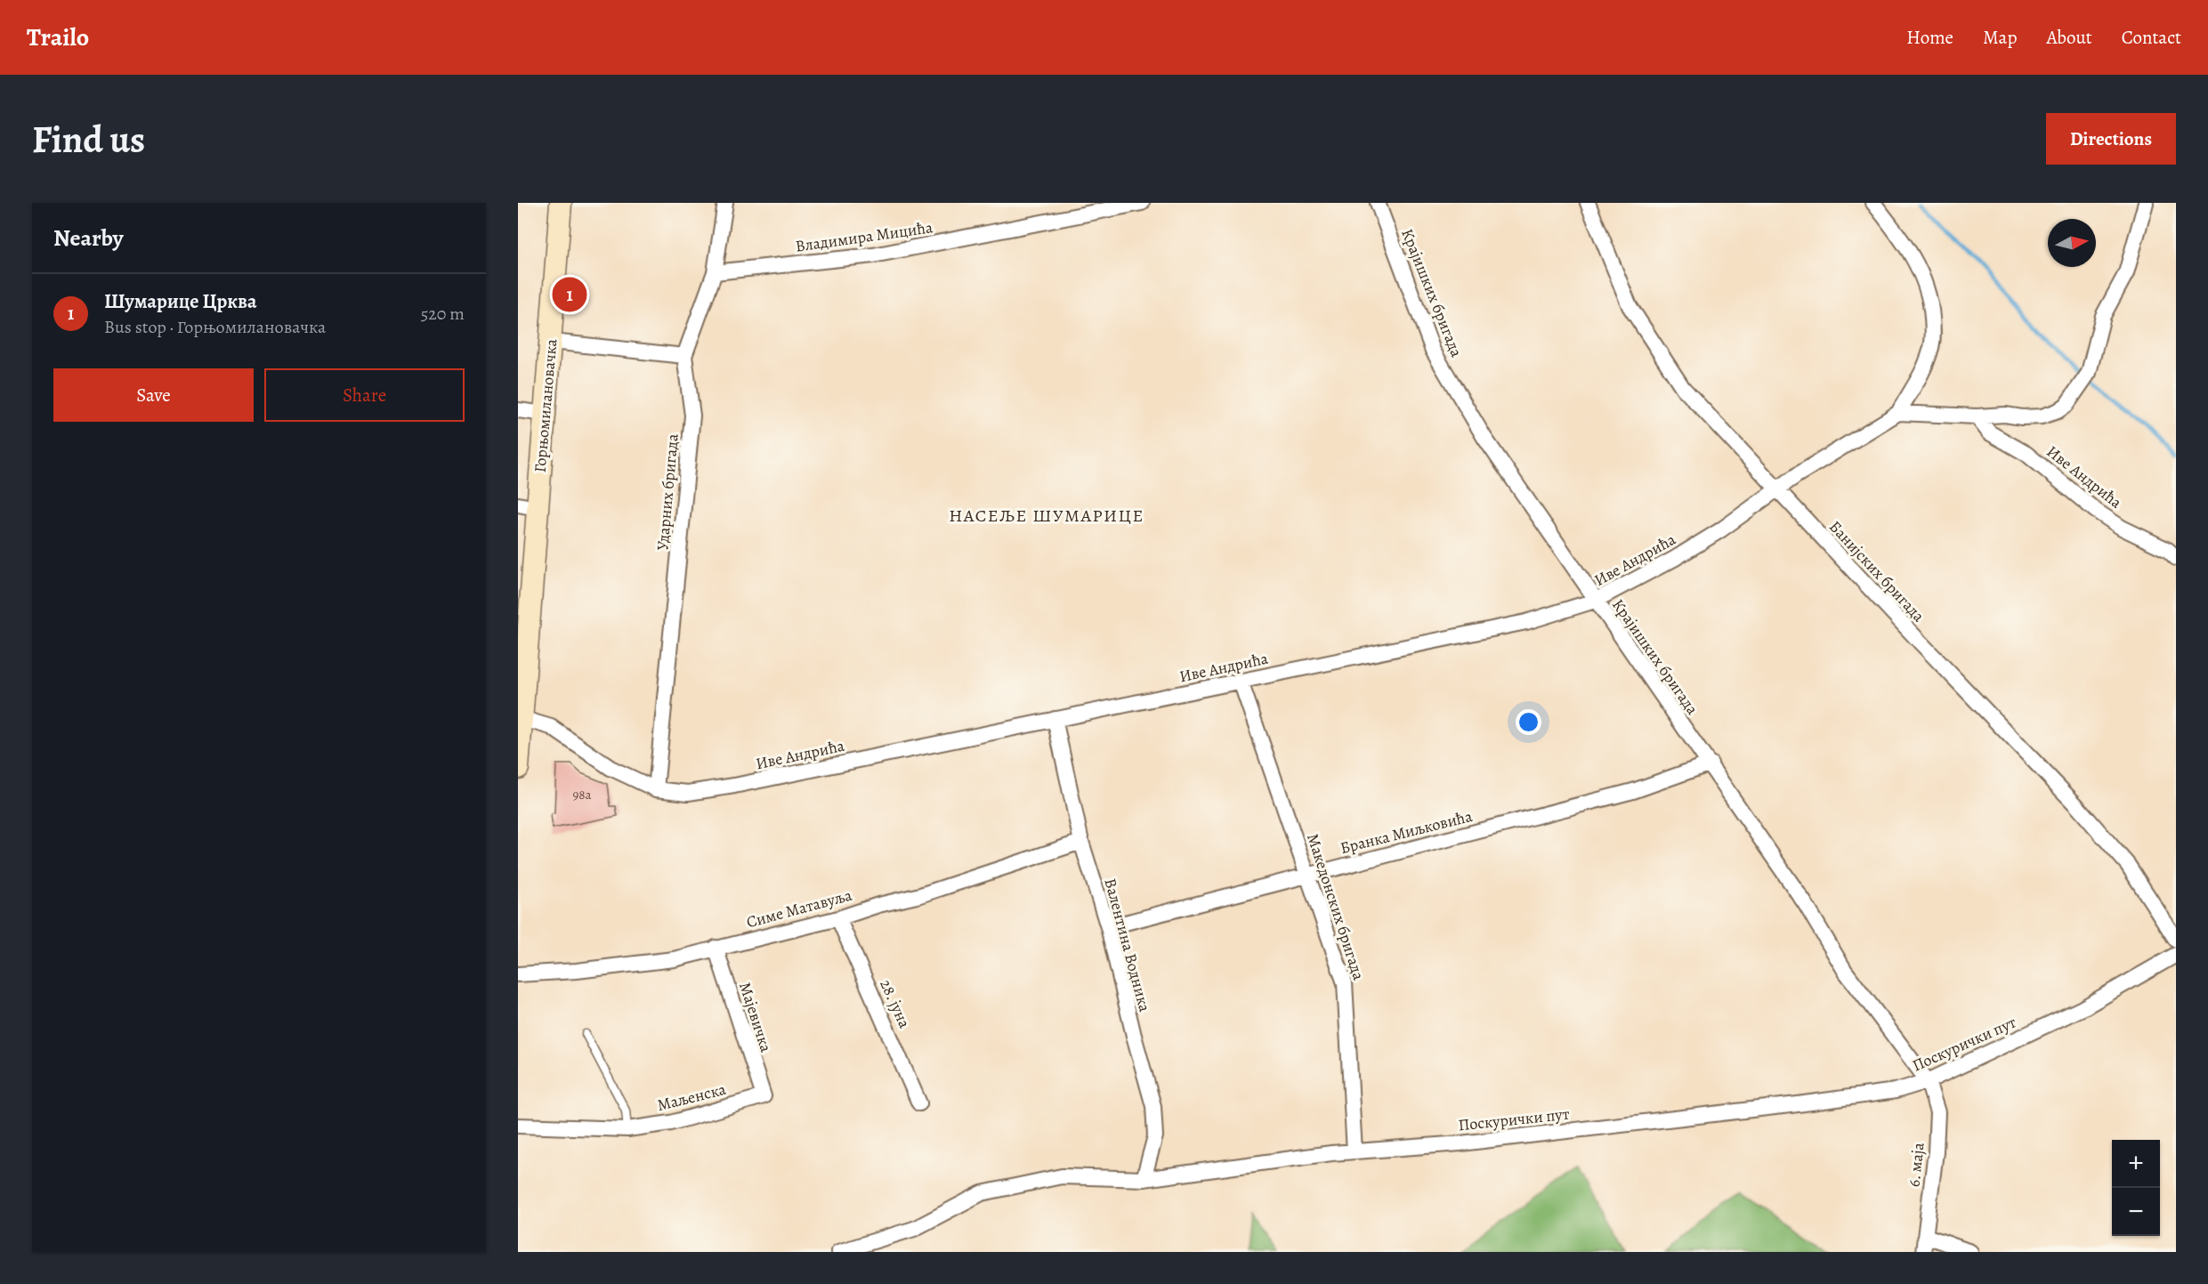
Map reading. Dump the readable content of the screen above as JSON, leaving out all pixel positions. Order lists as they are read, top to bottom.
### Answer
{
  "streets": {
    "main road": ["Горњомилановачка"],
    "street": [
      "Владимира Мицића",
      "Крајишких бригада",
      "Иве Андрића",
      "Ударних бригада",
      "Банијских бригада",
      "Бранка Миљковића",
      "Македонских бригада",
      "Симе Матавуља",
      "Валентина Водника",
      "28. јуна",
      "Мајевичка",
      "Поскурички пут",
      "Маљенска",
      "6. маја"
    ]
  },
  "crossings": [
    ["Владимира Мицића", "Ударних бригада"],
    ["Крајишких бригада", "Иве Андрића"],
    ["Крајишких бригада", "Бранка Миљковића"],
    ["Крајишких бригада", "Поскурички пут"],
    ["Крајишких бригада", "6. маја"],
    ["Горњомилановачка", "Иве Андрића"],
    ["Иве Андрића", "Ударних бригада"],
    ["Иве Андрића", "Банијских бригада"],
    ["Иве Андрића", "Македонских бригада"],
    ["Иве Андрића", "Валентина Водника"],
    ["Бранка Миљковића", "Македонских бригада"],
    ["Бранка Миљковића", "Валентина Водника"],
    ["Македонских бригада", "Поскурички пут"],
    ["Симе Матавуља", "Валентина Водника"],
    ["Симе Матавуља", "28. јуна"],
    ["Симе Матавуља", "Мајевичка"],
    ["Валентина Водника", "Поскурички пут"],
    ["Мајевичка", "Маљенска"],
    ["Поскурички пут", "6. маја"]
  ],
  "districts": ["НАСЕЉЕ ШУМАРИЦЕ"],
  "house_numbers": ["98a"],
  "north": "right",
  "page": {
    "header": "Trailo",
    "nav": [
      "Home",
      "Map",
      "About",
      "Contact"
    ],
    "buttons": [
      "Directions",
      ["Save", "Share"]
    ],
    "title": "Find us",
    "heading": "Nearby",
    "list": [
      {
        "mark": "1",
        "name": "Шумарице Црква",
        "note": "Bus stop · Горњомилановачка",
        "value": "520 m"
      }
    ],
    "pins": "1",
    "map_buttons": ["+", "−"]
  }
}
